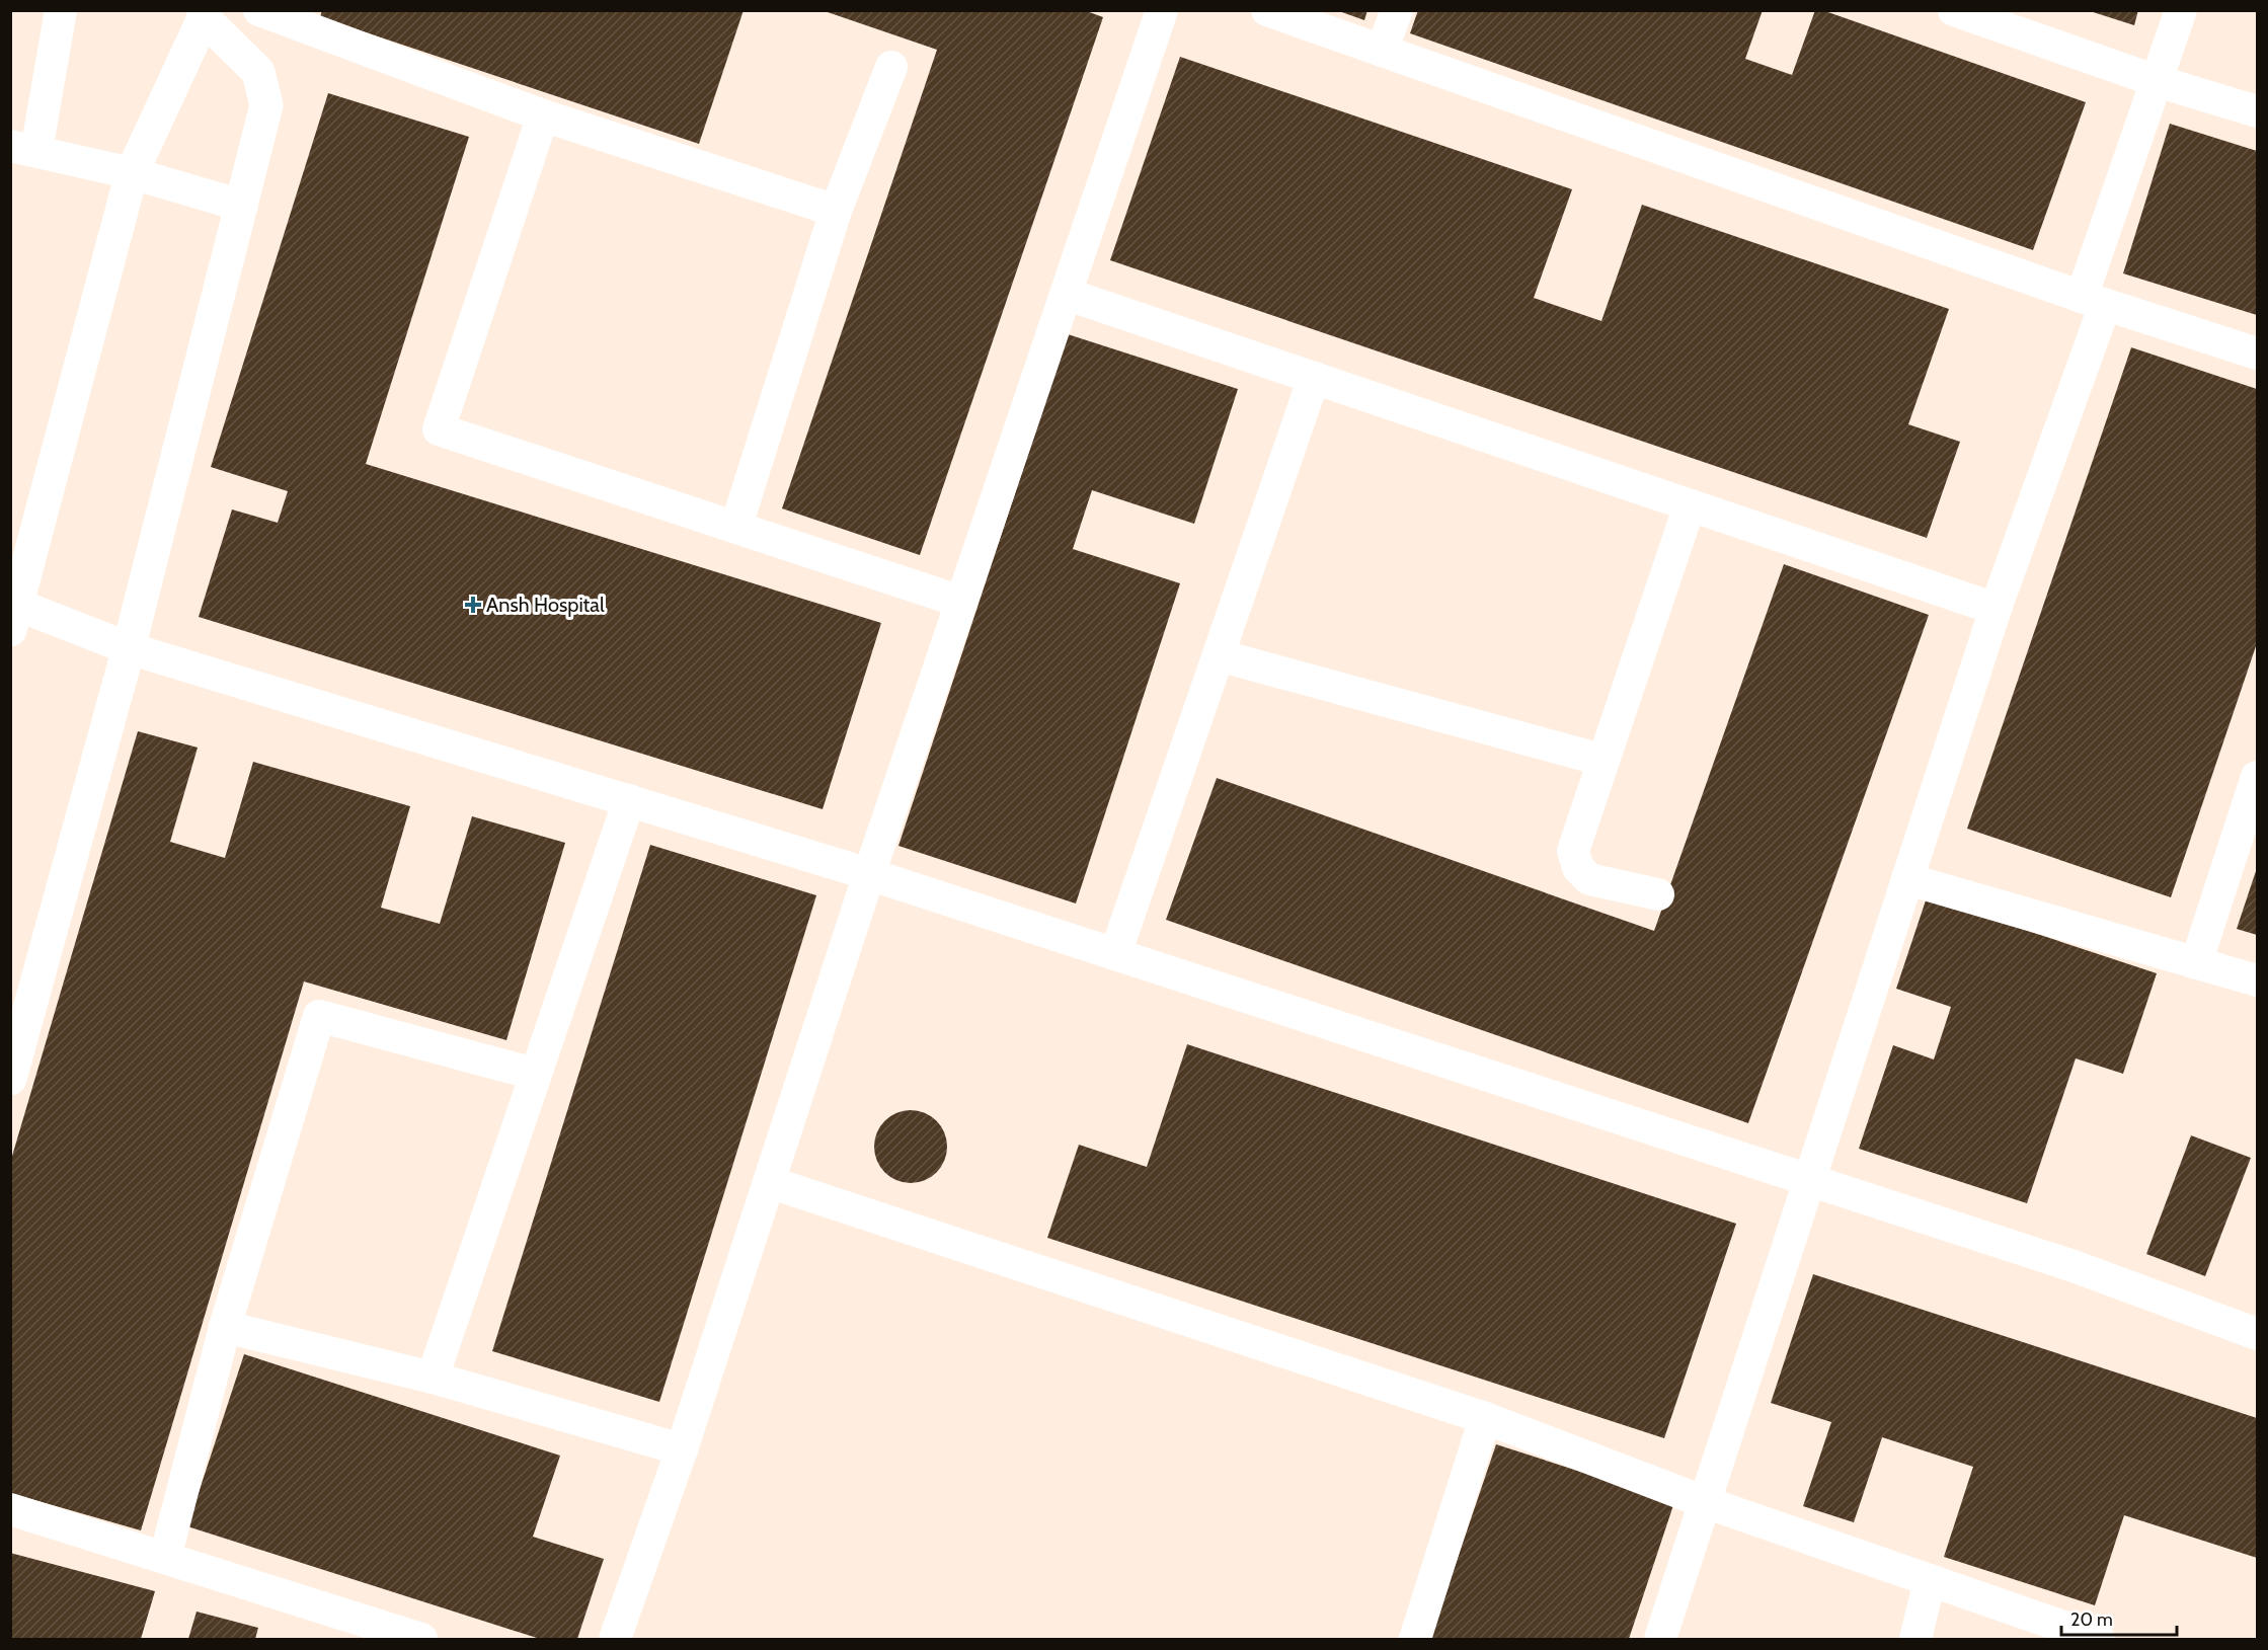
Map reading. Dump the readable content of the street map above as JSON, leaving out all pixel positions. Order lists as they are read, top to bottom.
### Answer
{
  "places": {
    "health": ["Ansh Hospital"]
  },
  "scale_bar": "20 m"
}
